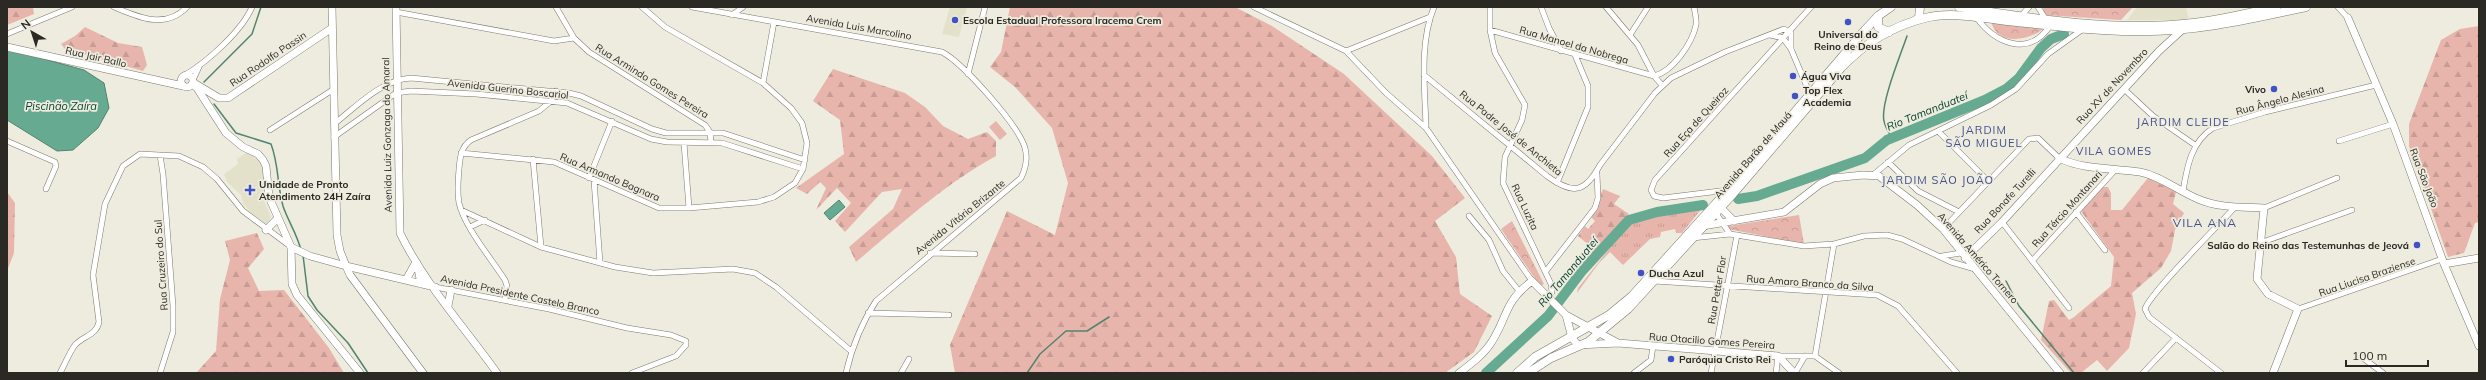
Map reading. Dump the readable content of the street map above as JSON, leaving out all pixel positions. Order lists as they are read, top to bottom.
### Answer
{
  "streets": {
    "main road": ["Avenida Barão de Mauá"],
    "street": [
      "Avenida Luis Marcolino",
      "Rua Manoel da Nobrega",
      "Rua Jair Ballo",
      "Rua Rodolfo Passin",
      "Rua Armindo Gomes Pereira",
      "Rua XV de Novembro",
      "Avenida Guerino Boscariol",
      "Rua Ângelo Alesina",
      "Rua Eça de Queiroz",
      "Rua Padre José de Anchieta",
      "Avenida Luiz Gonzaga do Amaral",
      "Rua Armando Bagnara",
      "Rua São João",
      "Rua Bonafe Turelli",
      "Rua Luzita",
      "Rua Tércio Montanari",
      "Avenida Vitório Brizante",
      "Avenida Américo Tornero",
      "Rua Cruzeiro do Sul",
      "Rua Liucisa Braziense",
      "Rua Amaro Branco da Silva",
      "Rua Petter Flor",
      "Avenida Presidente Castelo Branco",
      "Rua Otacilio Gomes Pereira"
    ]
  },
  "crossings": [
    ["Avenida Luis Marcolino", "Avenida Vitório Brizante"],
    ["Rua Manoel da Nobrega", "Rua Luzita"],
    ["Rua Jair Ballo", "Rua Rodolfo Passin"],
    ["Rua Armindo Gomes Pereira", "Avenida Guerino Boscariol"],
    ["Rua Armindo Gomes Pereira", "Rua Armando Bagnara"],
    ["Rua XV de Novembro", "Avenida Barão de Mauá"],
    ["Rua XV de Novembro", "Rua Bonafe Turelli"],
    ["Avenida Guerino Boscariol", "Avenida Luiz Gonzaga do Amaral"],
    ["Rua Ângelo Alesina", "Rua São João"],
    ["Rua Eça de Queiroz", "Rua Padre José de Anchieta"],
    ["Rua Eça de Queiroz", "Avenida Barão de Mauá"],
    ["Rua Padre José de Anchieta", "Rua Luzita"],
    ["Avenida Luiz Gonzaga do Amaral", "Avenida Presidente Castelo Branco"],
    ["Avenida Barão de Mauá", "Avenida Américo Tornero"],
    ["Avenida Barão de Mauá", "Rua Amaro Branco da Silva"],
    ["Avenida Barão de Mauá", "Rua Otacilio Gomes Pereira"],
    ["Rua São João", "Rua Liucisa Braziense"],
    ["Rua Bonafe Turelli", "Avenida Américo Tornero"],
    ["Rua Amaro Branco da Silva", "Rua Petter Flor"],
    ["Rua Petter Flor", "Rua Otacilio Gomes Pereira"]
  ],
  "districts": [
    "JARDIM CLEIDE",
    "JARDIM SÃO MIGUEL",
    "VILA GOMES",
    "JARDIM SÃO JOÃO",
    "VILA ANA"
  ],
  "water": ["Piscinão Zaíra", "Rio Tamanduateí"],
  "places": {
    "other": [
      "Escola Estadual Professora Iracema Crem",
      "Universal do Reino de Deus",
      "Água Viva",
      "Vivo",
      "Top Flex Academia",
      "Salão do Reino das Testemunhas de Jeová",
      "Ducha Azul",
      "Paróquia Cristo Rei"
    ],
    "health": ["Unidade de Pronto Atendimento 24H Zaíra"]
  },
  "scale_bar": "100 m",
  "north": "top left"
}
